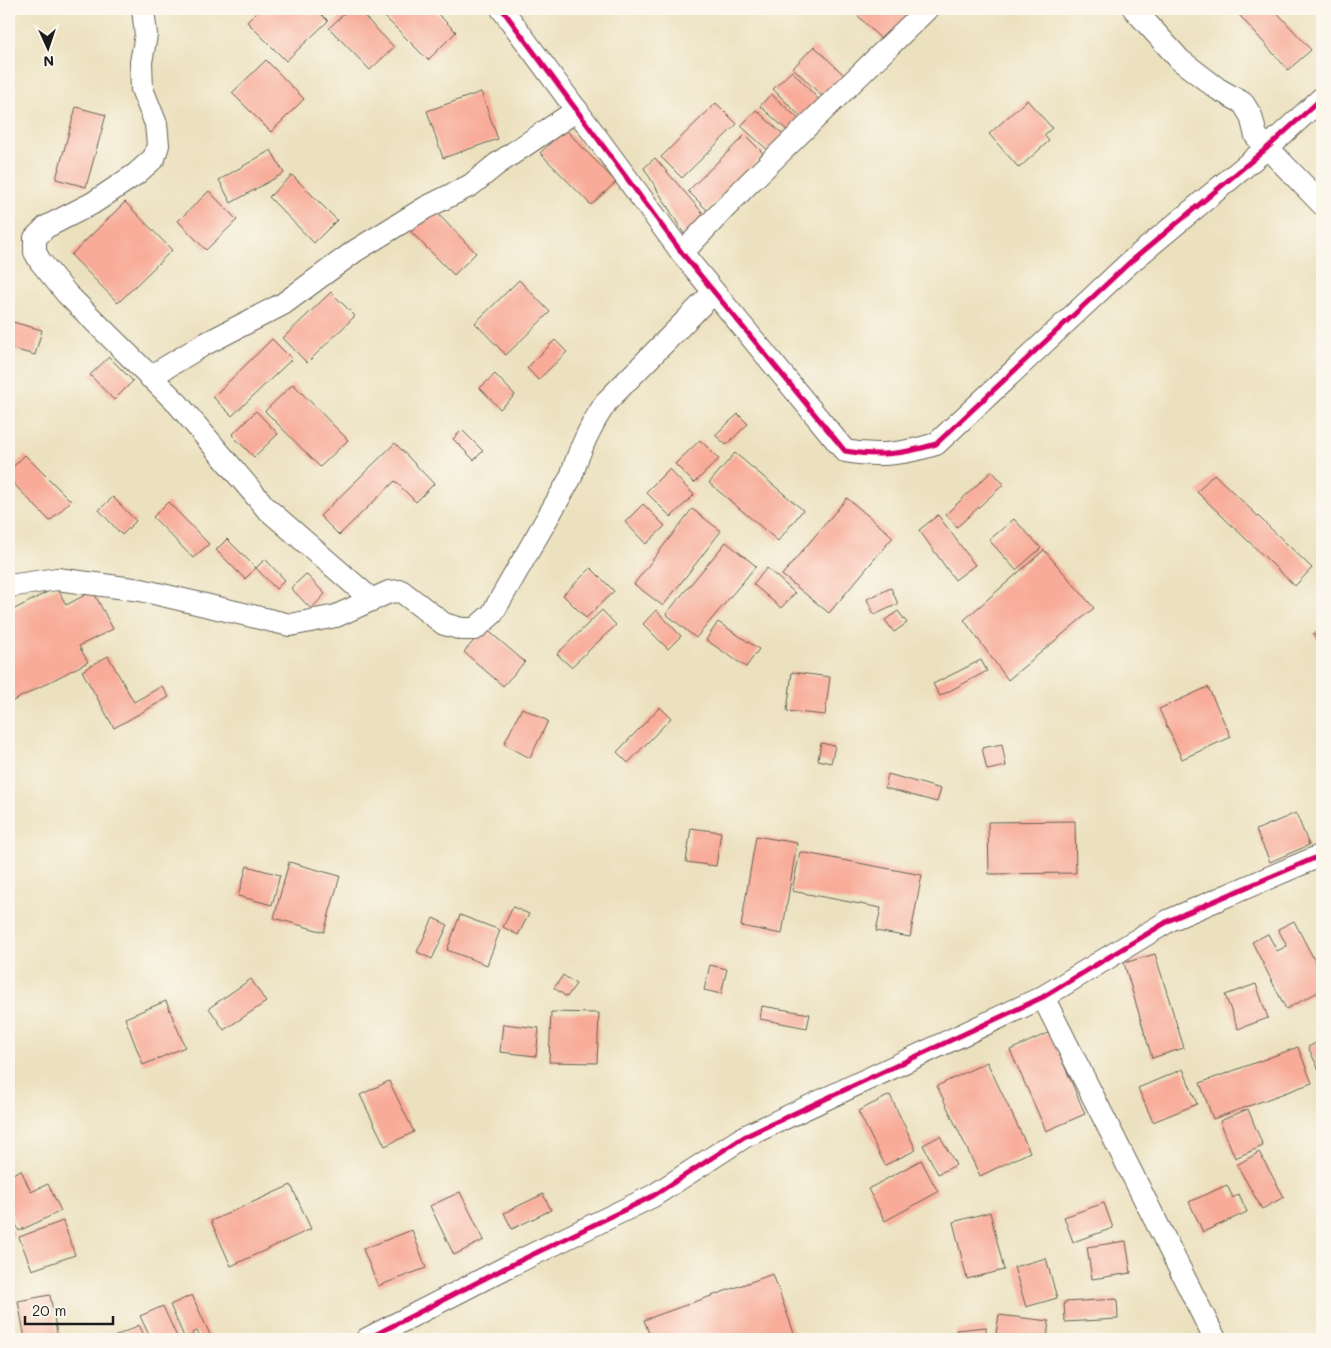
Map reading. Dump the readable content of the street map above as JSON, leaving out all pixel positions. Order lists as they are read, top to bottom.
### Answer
{
  "scale_bar": "20 m",
  "north": "bottom"
}
